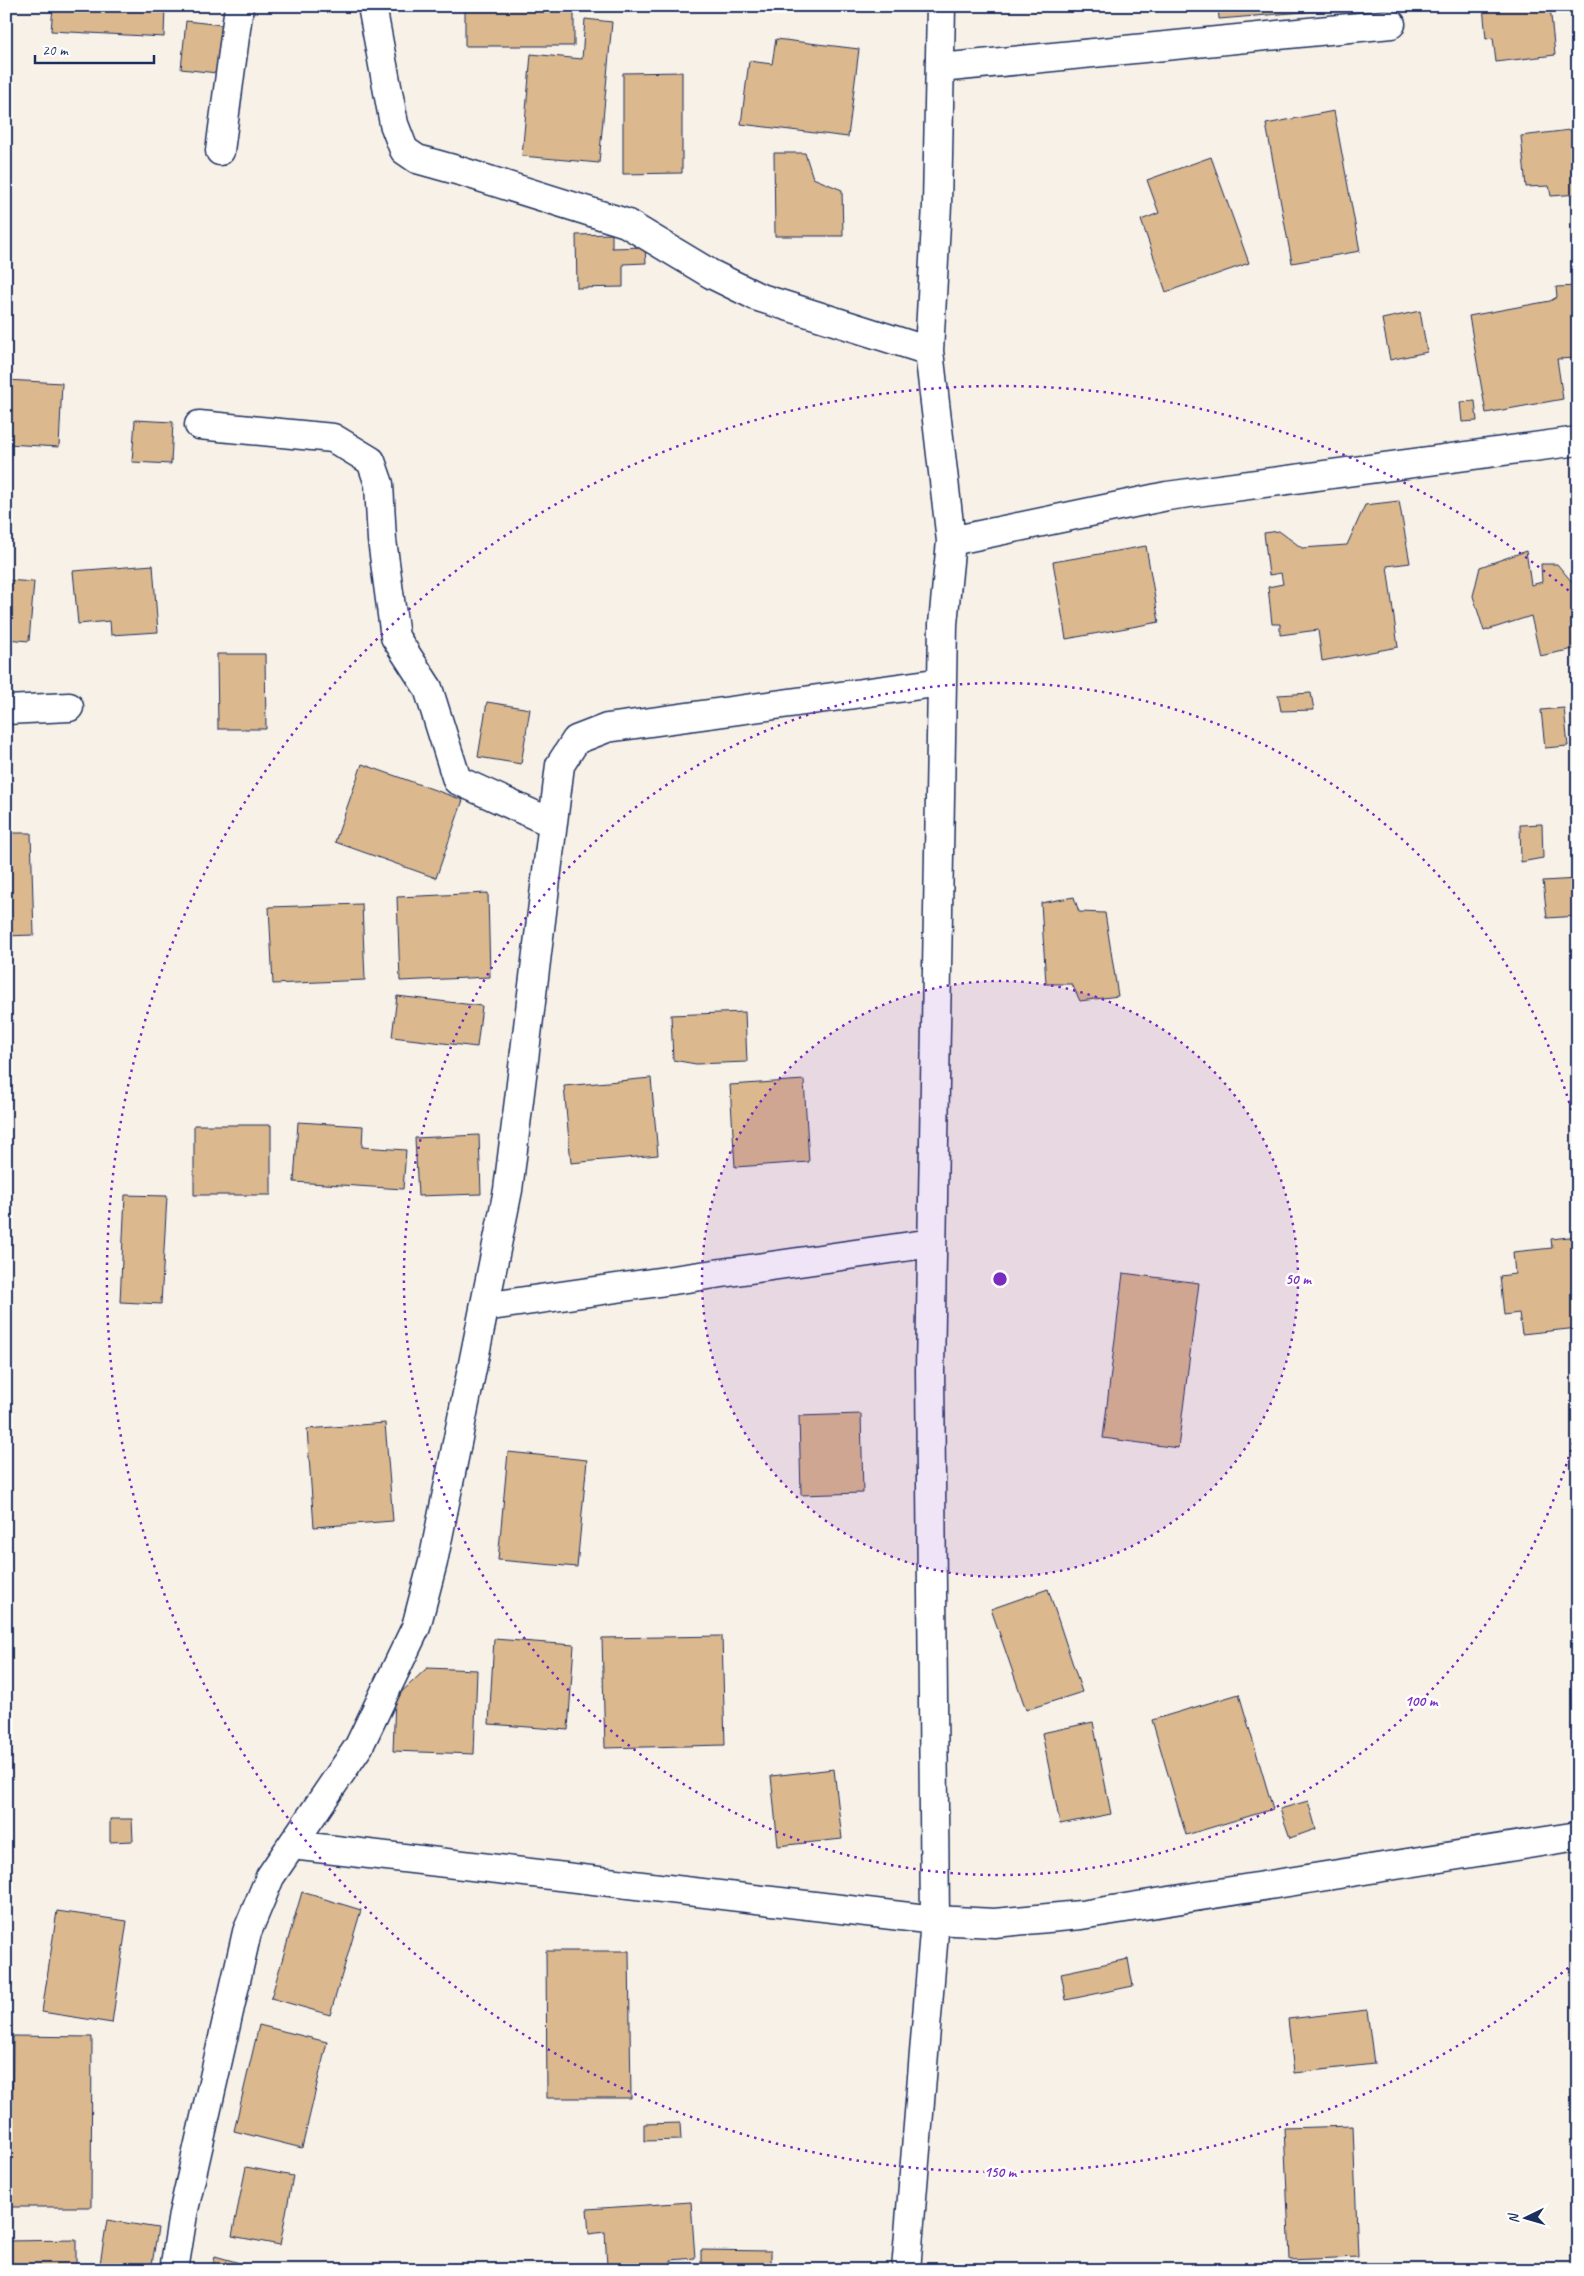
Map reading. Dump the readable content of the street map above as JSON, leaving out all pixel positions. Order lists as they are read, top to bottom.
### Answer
{
  "scale_bar": "20 m",
  "north": "left",
  "rings": ["50 m", "100 m", "150 m"]
}
